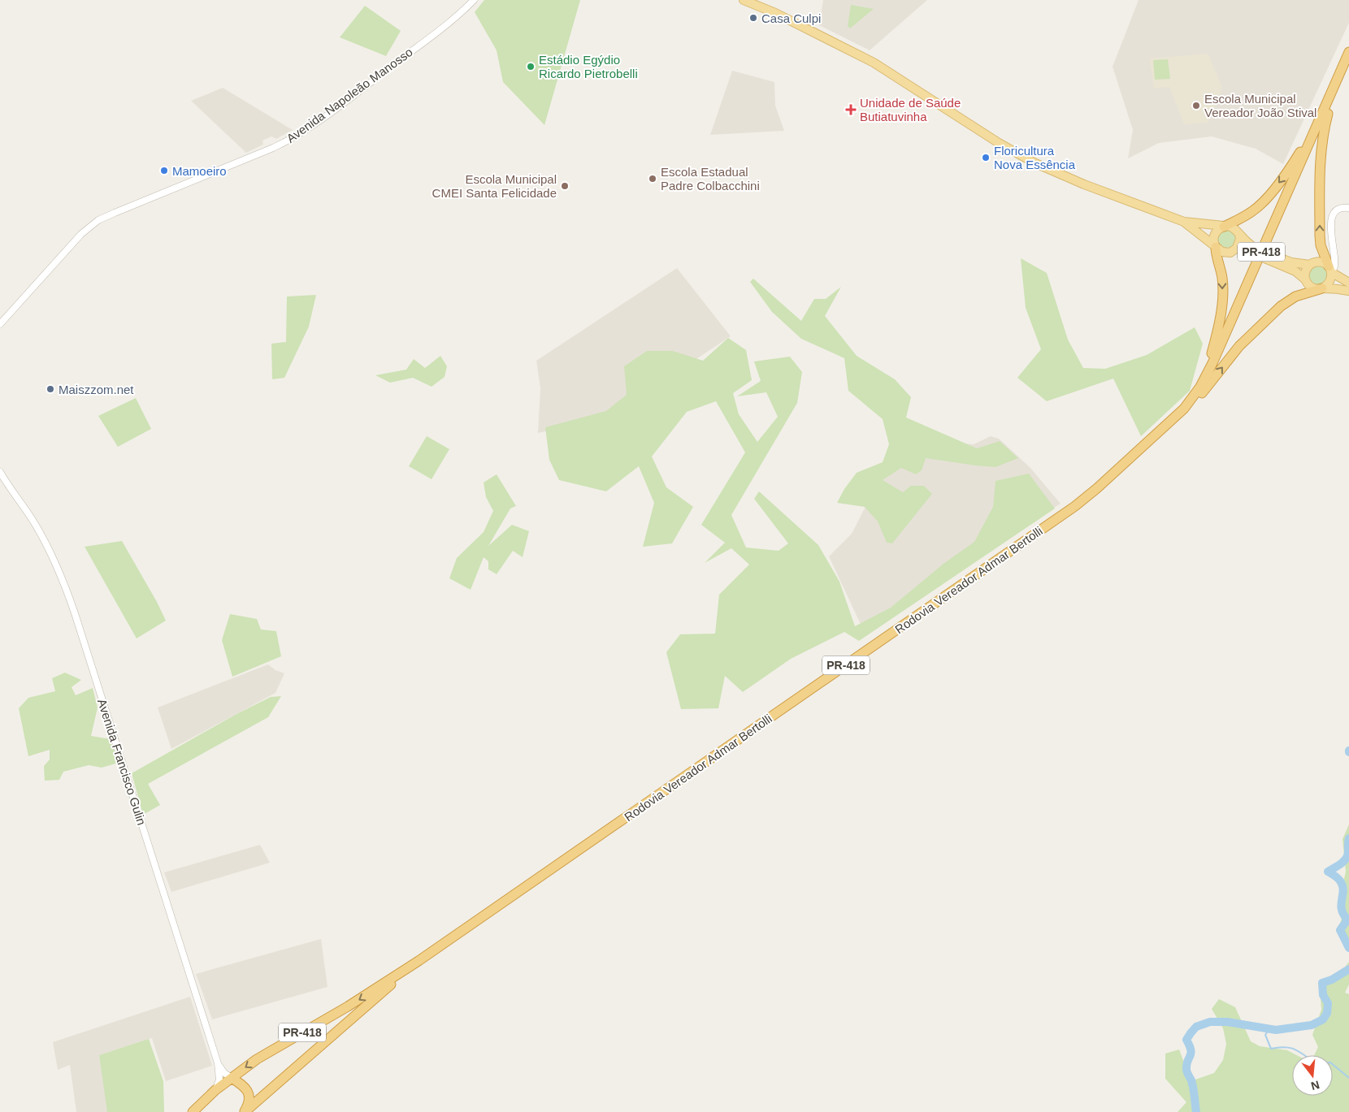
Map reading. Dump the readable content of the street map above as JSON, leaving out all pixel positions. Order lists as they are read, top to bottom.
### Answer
{
  "streets": {
    "highway": ["PR-418", "Rodovia Vereador Admar Bertolli"],
    "street": ["Avenida Napoleão Manosso", "Avenida Francisco Gulin"]
  },
  "crossings": [
    ["Rodovia Vereador Admar Bertolli", "Avenida Francisco Gulin"]
  ],
  "places": {
    "other": [
      "Casa Culpi",
      "Estádio Egýdio Ricardo Pietrobelli",
      "Escola Municipal Vereador João Stival",
      "Floricultura Nova Essência",
      "Mamoeiro",
      "Escola Estadual Padre Colbacchini",
      "Escola Municipal CMEI Santa Felicidade",
      "Maiszzom.net"
    ],
    "health": ["Unidade de Saúde Butiatuvinha"]
  },
  "north": "bottom"
}
